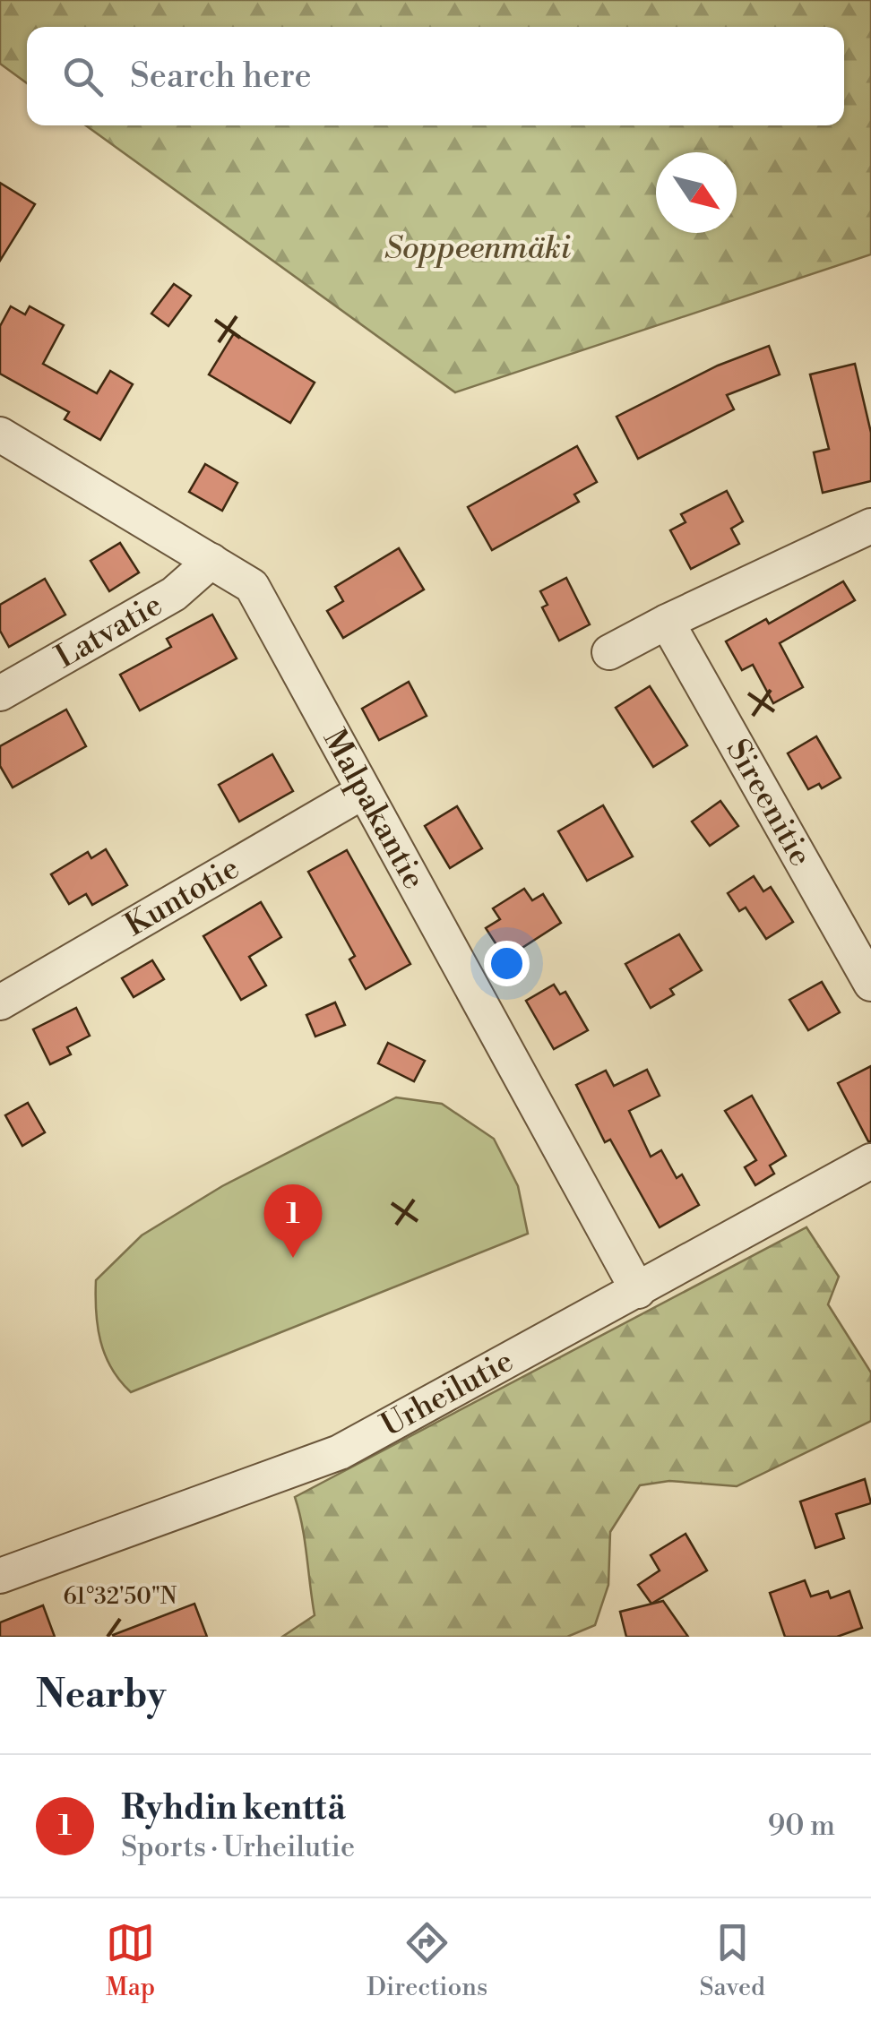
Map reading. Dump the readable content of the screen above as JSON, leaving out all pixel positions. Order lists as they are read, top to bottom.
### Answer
{
  "streets": {
    "street": [
      "Latvatie",
      "Sireenitie",
      "Malpakantie",
      "Kuntotie",
      "Urheilutie"
    ]
  },
  "crossings": [
    ["Latvatie", "Malpakantie"],
    ["Malpakantie", "Kuntotie"],
    ["Malpakantie", "Urheilutie"]
  ],
  "parks": ["Soppeenmäki"],
  "north": "bottom right",
  "page": {
    "search": "Search here",
    "pins": "1",
    "heading": "Nearby",
    "list": [
      {
        "mark": "1",
        "name": "Ryhdin kenttä",
        "note": "Sports · Urheilutie",
        "value": "90 m"
      }
    ],
    "nav": ["Map", "Directions", "Saved"]
  },
  "coordinates": ["61°32'50\"N"]
}
